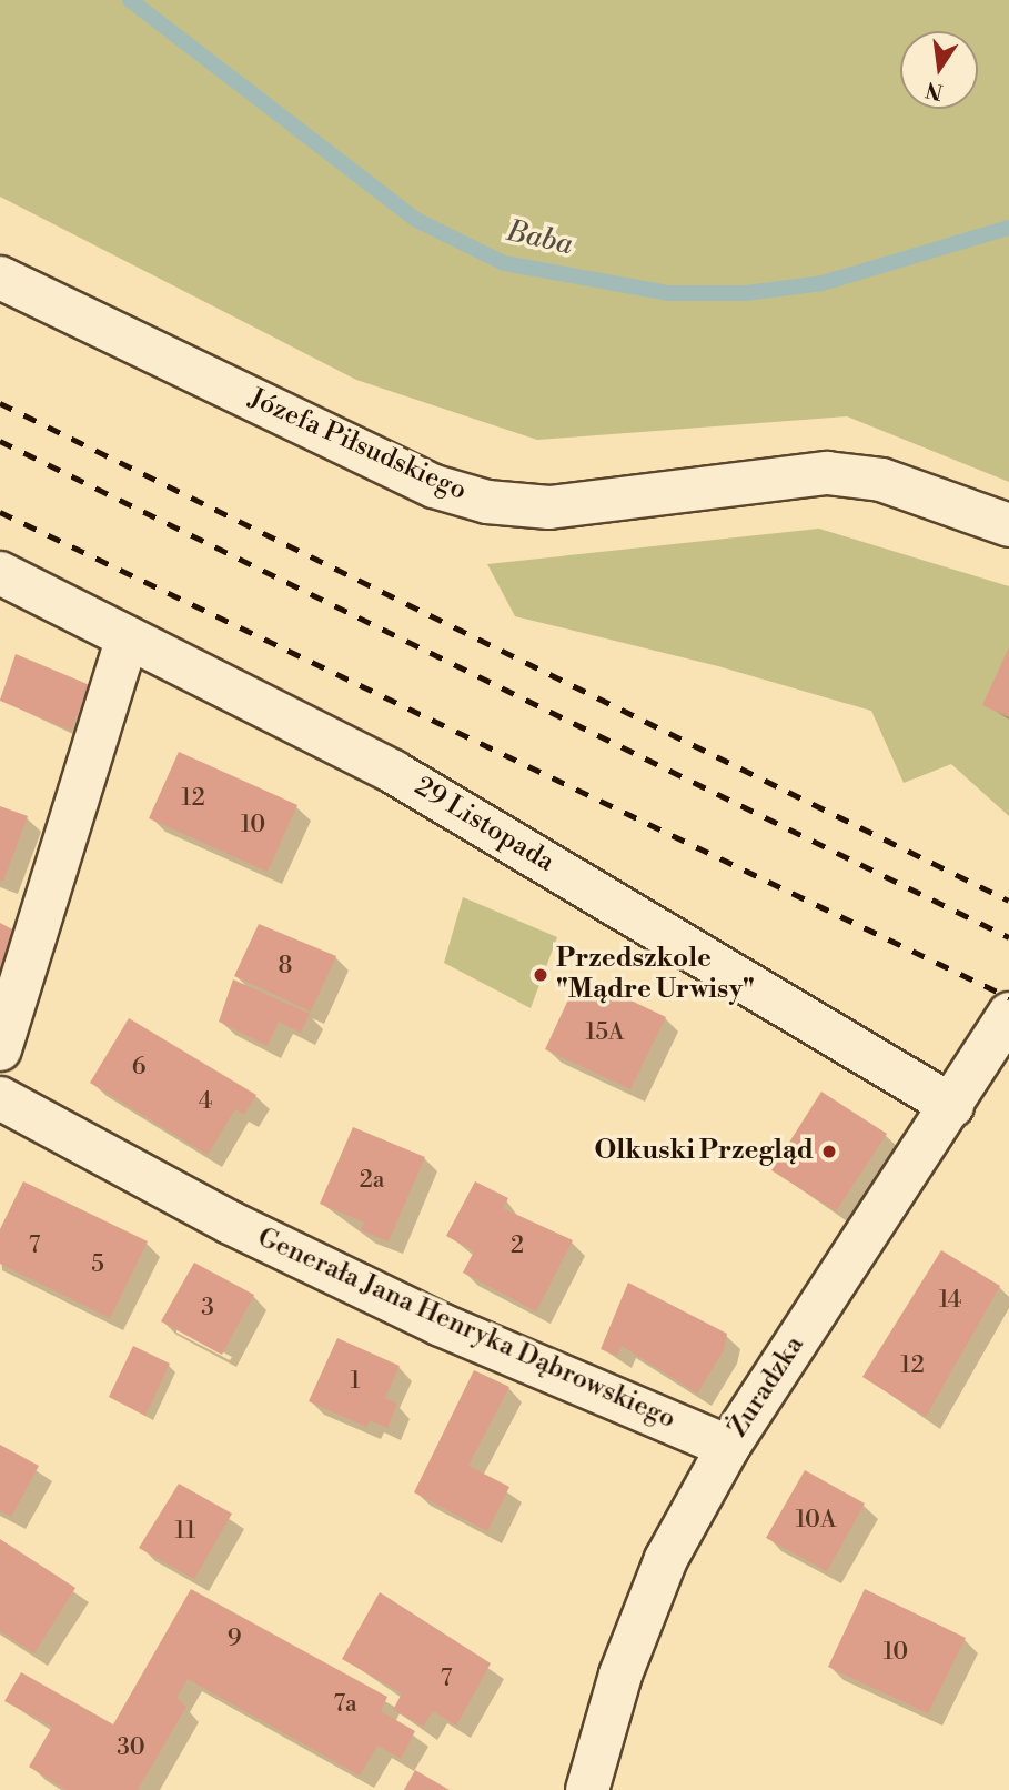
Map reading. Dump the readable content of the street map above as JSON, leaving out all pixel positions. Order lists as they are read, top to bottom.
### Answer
{
  "streets": {
    "street": [
      "Józefa Piłsudskiego",
      "29 Listopada",
      "Generała Jana Henryka Dąbrowskiego",
      "Żuradzka"
    ]
  },
  "crossings": [
    ["29 Listopada", "Żuradzka"],
    ["Generała Jana Henryka Dąbrowskiego", "Żuradzka"]
  ],
  "water": ["Baba"],
  "places": ["Przedszkole \"Mądre Urwisy\"", "Olkuski Przegląd"],
  "house_numbers": [
    "12",
    "10",
    "8",
    "15A",
    "6",
    "4",
    "2a",
    "7",
    "2",
    "5",
    "14",
    "3",
    "12",
    "1",
    "10A",
    "11",
    "9",
    "10",
    "7",
    "7a",
    "30"
  ],
  "north": "bottom"
}
